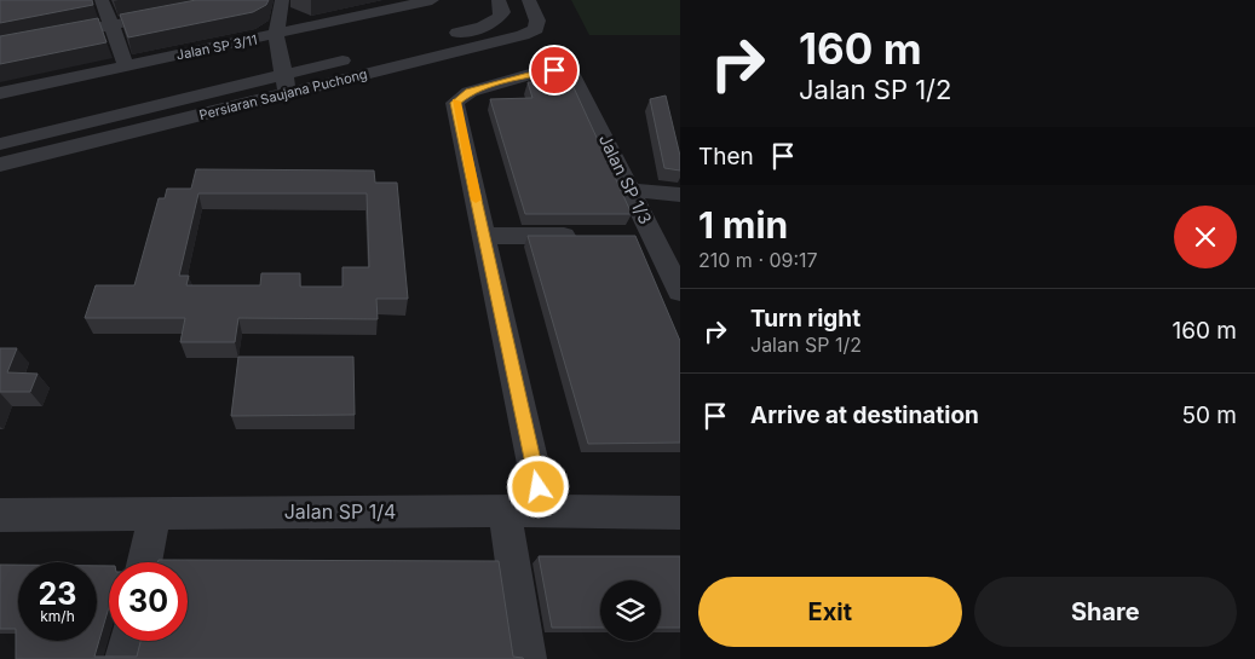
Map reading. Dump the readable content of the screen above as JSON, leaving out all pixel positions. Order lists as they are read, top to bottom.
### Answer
{
  "streets": {
    "street": [
      "Jalan SP 3/11",
      "Persiaran Saujana Puchong",
      "Jalan SP 1/3",
      "Jalan SP 1/4"
    ]
  },
  "page": {
    "turn": ["160 m", "Jalan SP 1/2"],
    "then": "Then",
    "heading": ["1 min", "210 m · 09:17"],
    "list": [
      {
        "name": "Turn right",
        "note": "Jalan SP 1/2",
        "value": "160 m"
      },
      {
        "name": "Arrive at destination",
        "value": "50 m"
      }
    ],
    "speed": "23 km/h",
    "limit": "30",
    "buttons": ["Exit", "Share"]
  }
}
